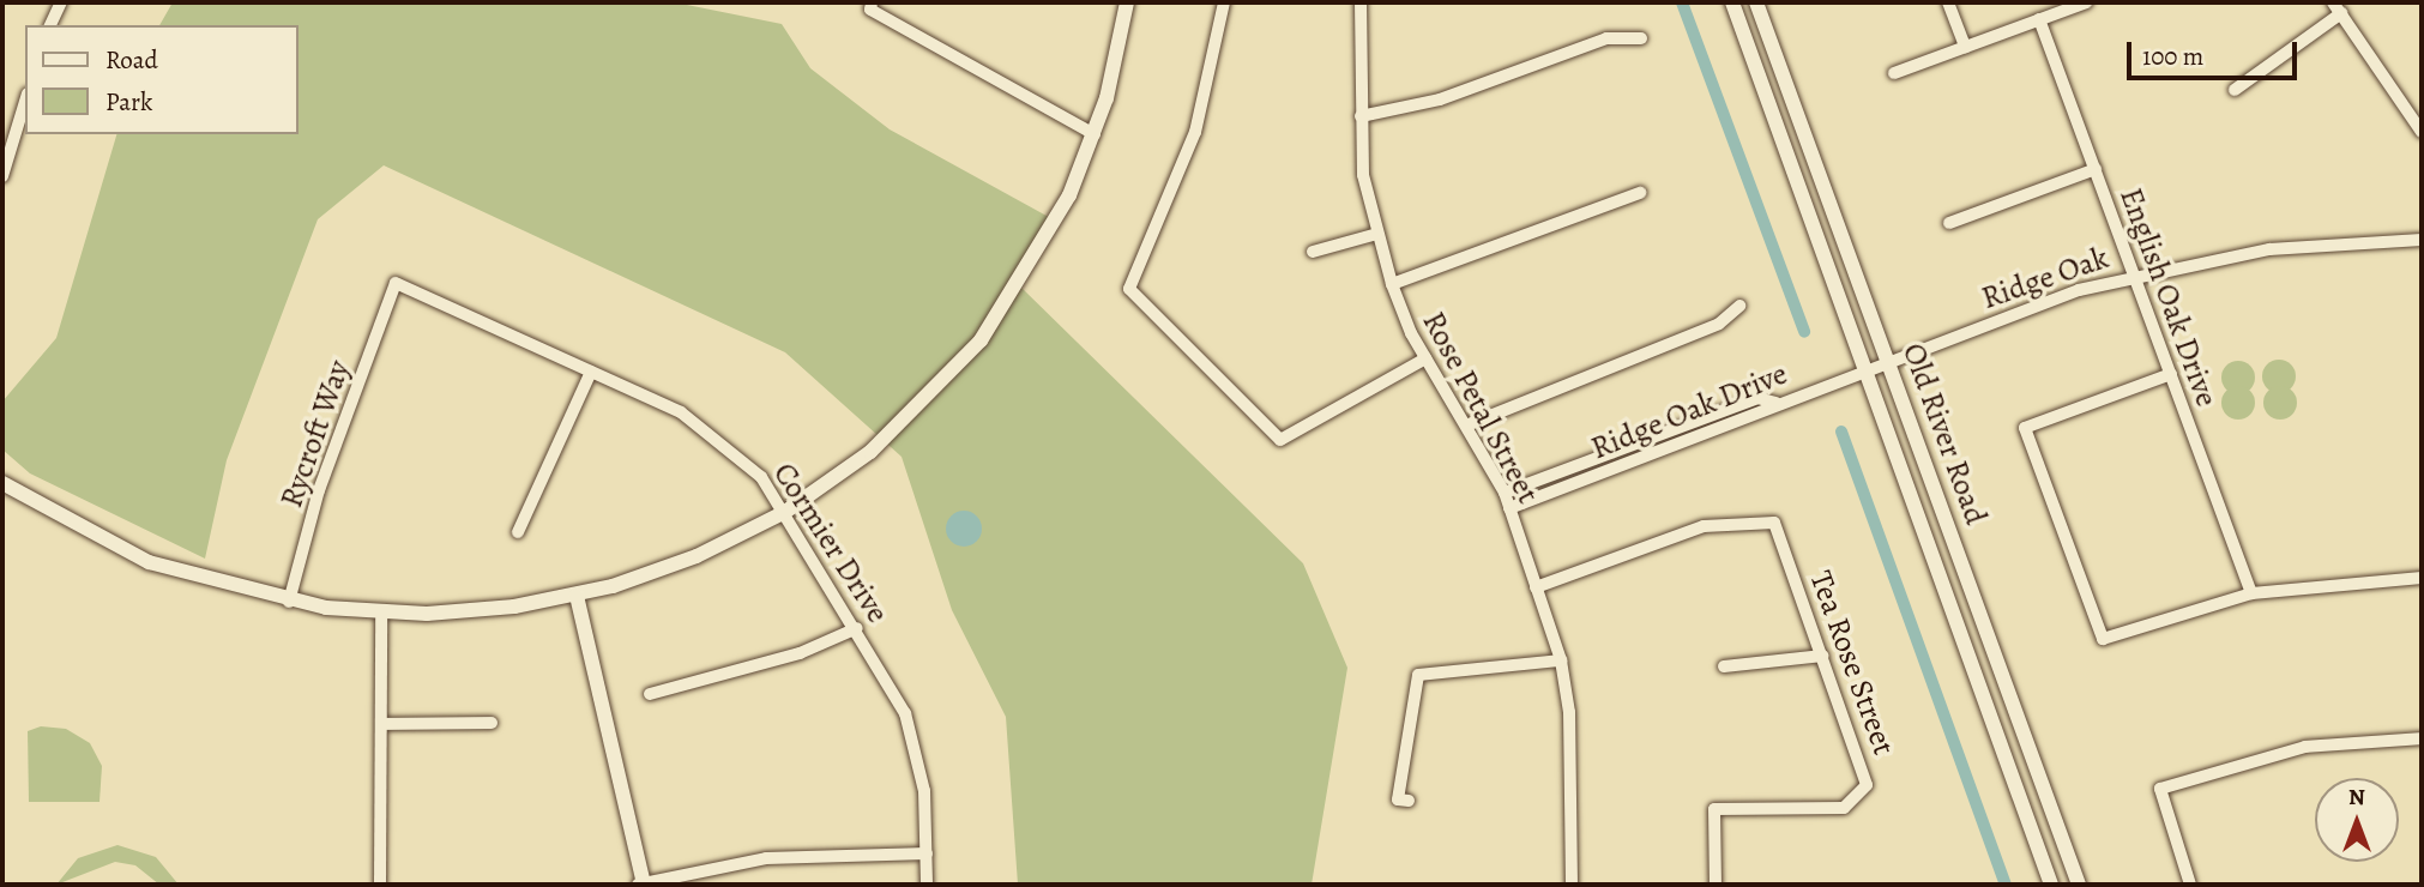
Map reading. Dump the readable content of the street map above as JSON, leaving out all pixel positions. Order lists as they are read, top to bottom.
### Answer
{
  "streets": {
    "main road": ["Old River Road"],
    "street": [
      "Ridge Oak",
      "English Oak Drive",
      "Rose Petal Street",
      "Ridge Oak Drive",
      "Rycroft Way",
      "Cormier Drive",
      "Tea Rose Street"
    ]
  },
  "crossings": [
    ["Ridge Oak", "English Oak Drive"],
    ["Ridge Oak", "Ridge Oak Drive"],
    ["Ridge Oak", "Old River Road"],
    ["Rose Petal Street", "Ridge Oak Drive"],
    ["Rose Petal Street", "Tea Rose Street"],
    ["Ridge Oak Drive", "Old River Road"],
    ["Rycroft Way", "Cormier Drive"]
  ],
  "legend": ["Road", "Park"],
  "scale_bar": "100 m",
  "north": "top"
}
